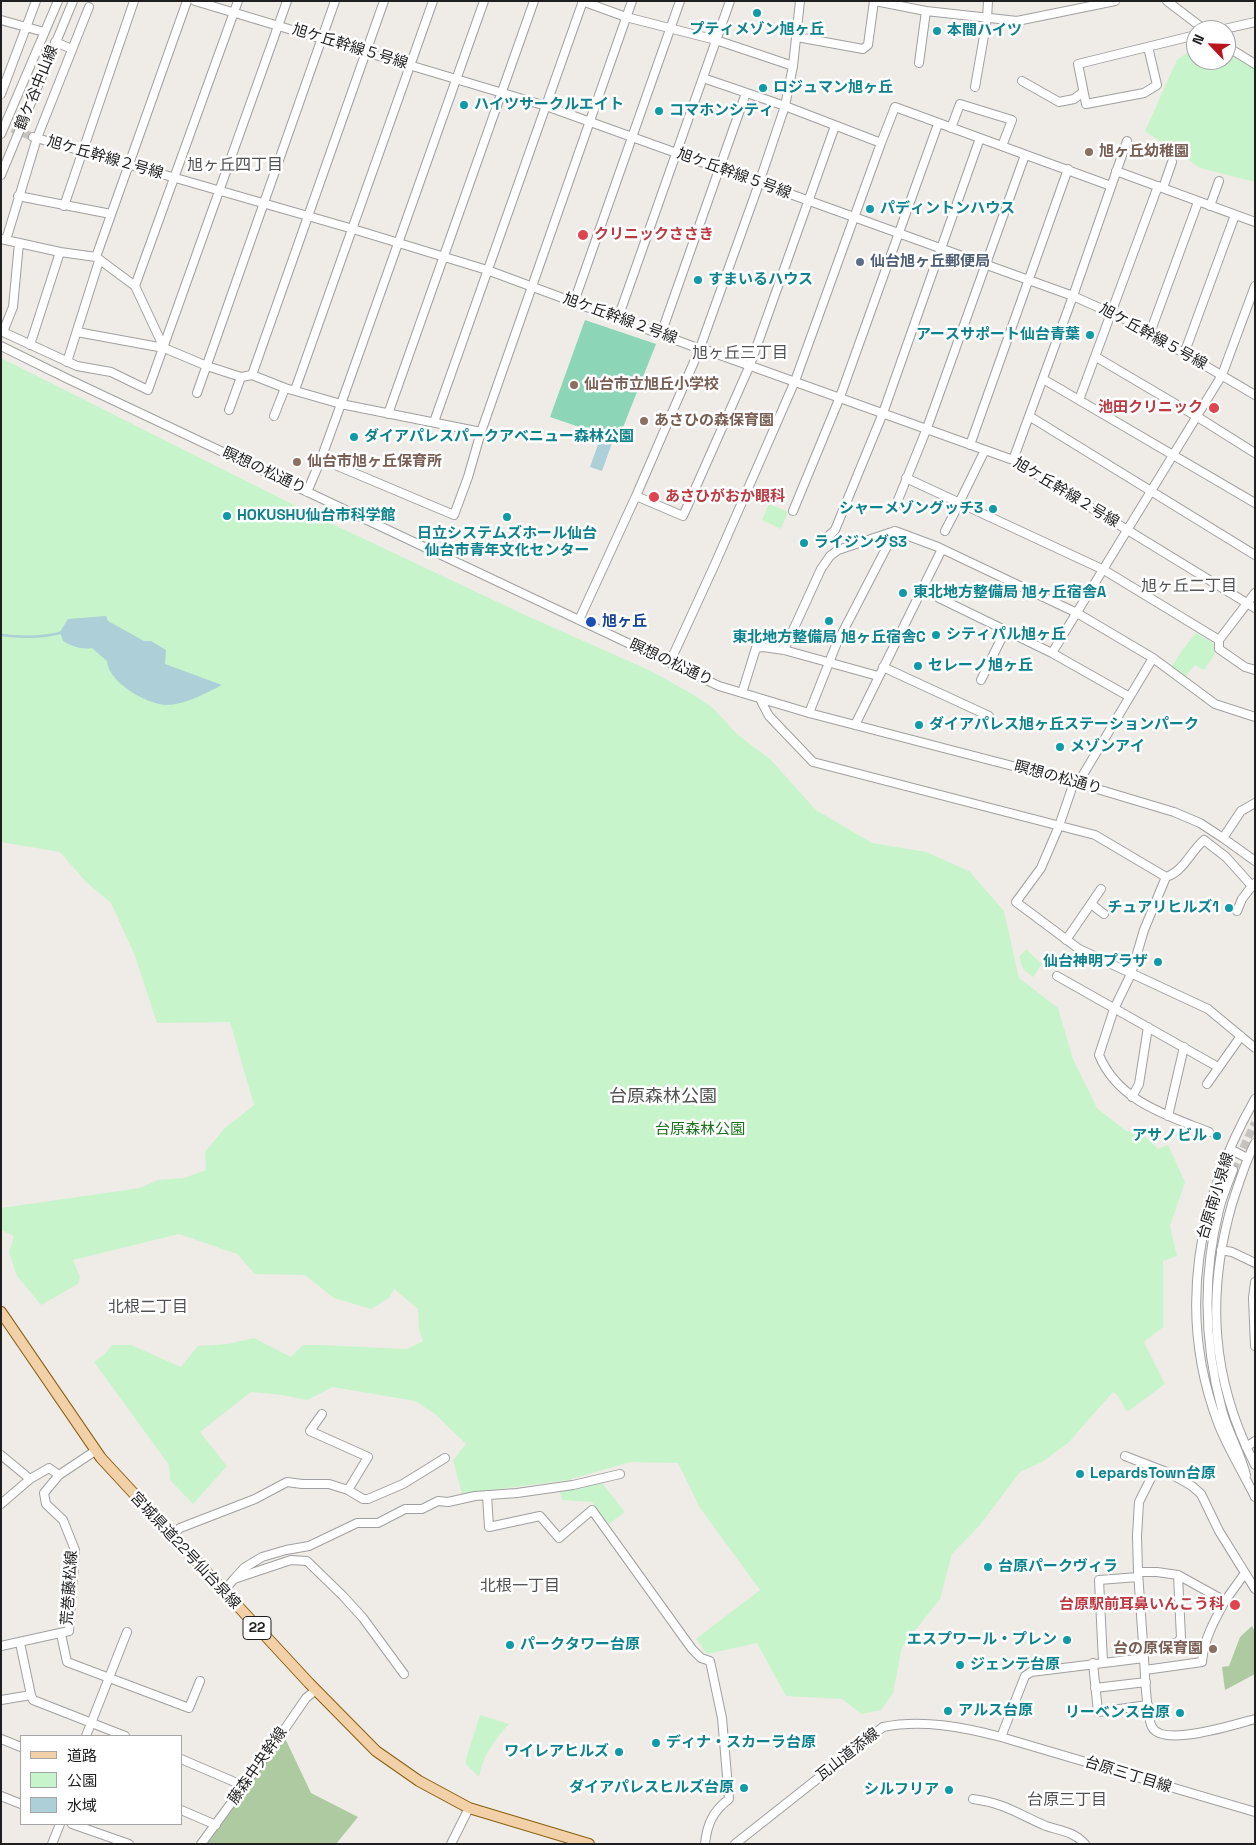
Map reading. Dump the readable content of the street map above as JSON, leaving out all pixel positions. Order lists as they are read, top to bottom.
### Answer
{
  "streets": {
    "main road": ["宮城県道22号仙台泉線", "22"],
    "street": [
      "旭ケ丘幹線５号線",
      "鶴ケ谷中山線",
      "旭ケ丘幹線２号線",
      "瞑想の松通り",
      "台原南小泉線",
      "荒巻藤松線",
      "瓦山道添線",
      "藤森中央幹線",
      "台原三丁目線"
    ]
  },
  "crossings": [
    ["宮城県道22号仙台泉線", "荒巻藤松線"],
    ["宮城県道22号仙台泉線", "藤森中央幹線"],
    ["瓦山道添線", "台原三丁目線"]
  ],
  "districts": [
    "旭ヶ丘四丁目",
    "旭ヶ丘三丁目",
    "旭ヶ丘二丁目",
    "台原森林公園",
    "北根二丁目",
    "北根一丁目",
    "台原三丁目"
  ],
  "parks": ["台原森林公園"],
  "places": [
    "プティメゾン旭ヶ丘",
    "本間ハイツ",
    "ロジュマン旭ヶ丘",
    "ハイツサークルエイト",
    "コマホンシティ",
    "旭ヶ丘幼稚園",
    "パディントンハウス",
    "クリニックささき",
    "仙台旭ヶ丘郵便局",
    "すまいるハウス",
    "アースサポート仙台青葉",
    "仙台市立旭丘小学校",
    "池田クリニック",
    "あさひの森保育園",
    "ダイアパレスパークアベニュー森林公園",
    "仙台市旭ヶ丘保育所",
    "あさひがおか眼科",
    "シャーメゾングッチ3",
    "HOKUSHU仙台市科学館",
    "日立システムズホール仙台 仙台市青年文化センター",
    "ライジングS3",
    "東北地方整備局 旭ヶ丘宿舎A",
    "東北地方整備局 旭ヶ丘宿舎C",
    "旭ヶ丘",
    "シティパル旭ヶ丘",
    "セレーノ旭ヶ丘",
    "ダイアパレス旭ヶ丘ステーションパーク",
    "メゾンアイ",
    "チュアリヒルズ1",
    "仙台神明プラザ",
    "アサノビル",
    "LepardsTown台原",
    "台原パークヴィラ",
    "台原駅前耳鼻いんこう科",
    "エスプワール・プレン",
    "パークタワー台原",
    "台の原保育園",
    "ジェンテ台原",
    "アルス台原",
    "リーベンス台原",
    "ディナ・スカーラ台原",
    "ワイレアヒルズ",
    "ダイアパレスヒルズ台原",
    "シルフリア"
  ],
  "legend": ["道路", "公園", "水域"],
  "north": "top left"
}
